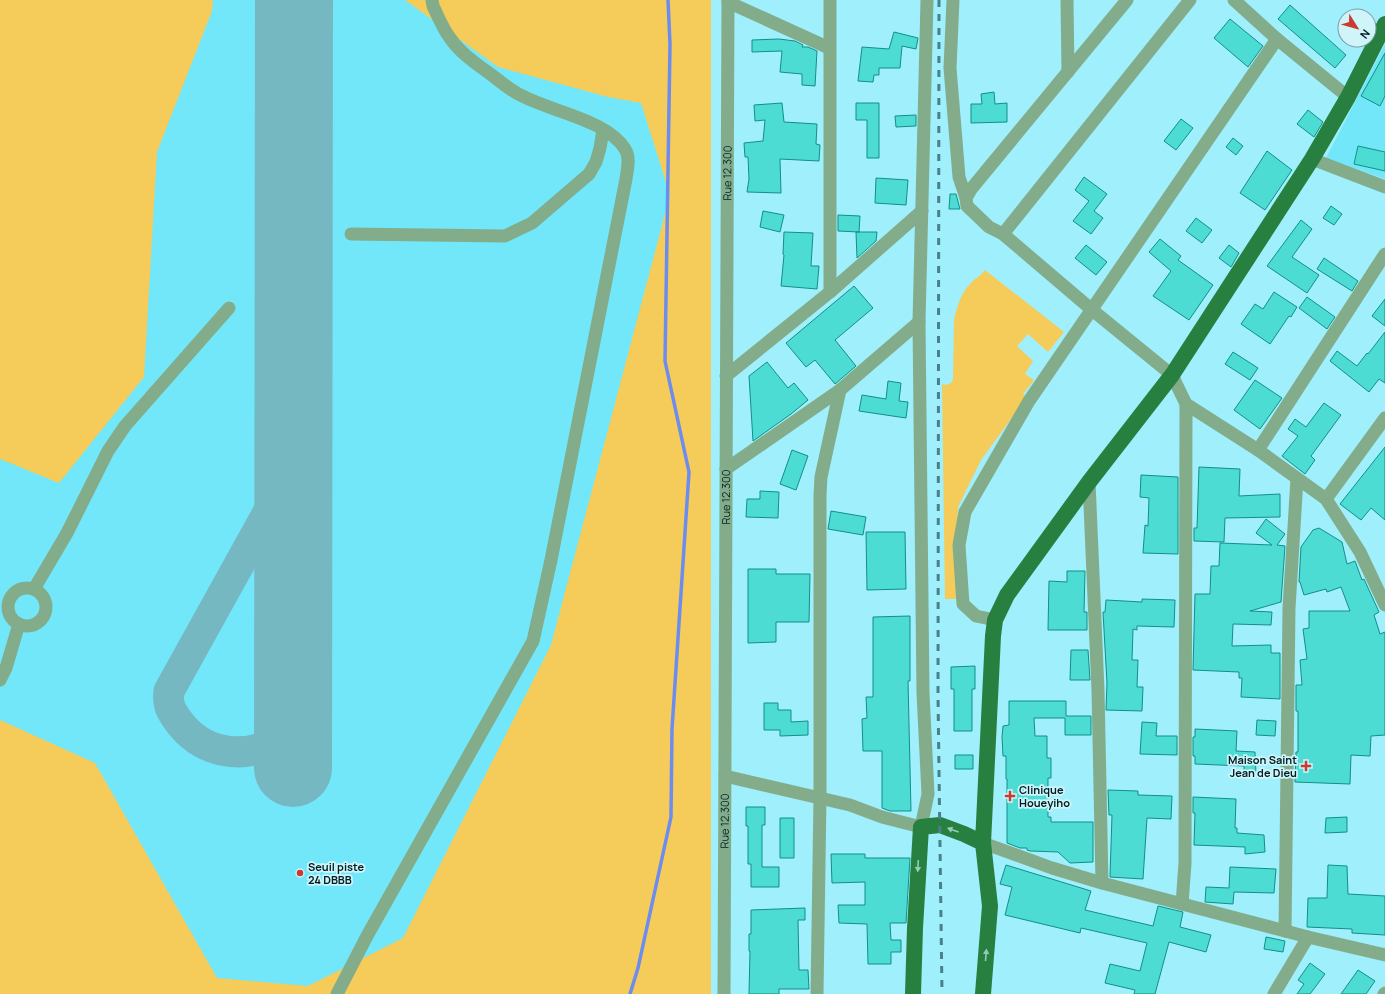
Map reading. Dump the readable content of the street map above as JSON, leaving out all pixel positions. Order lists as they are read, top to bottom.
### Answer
{
  "streets": {
    "street": ["Rue 12.300"]
  },
  "places": {
    "health": ["Maison Saint Jean de Dieu", "Clinique Houeyiho"],
    "other": ["Seuil piste 24 DBBB"]
  },
  "north": "bottom right"
}
